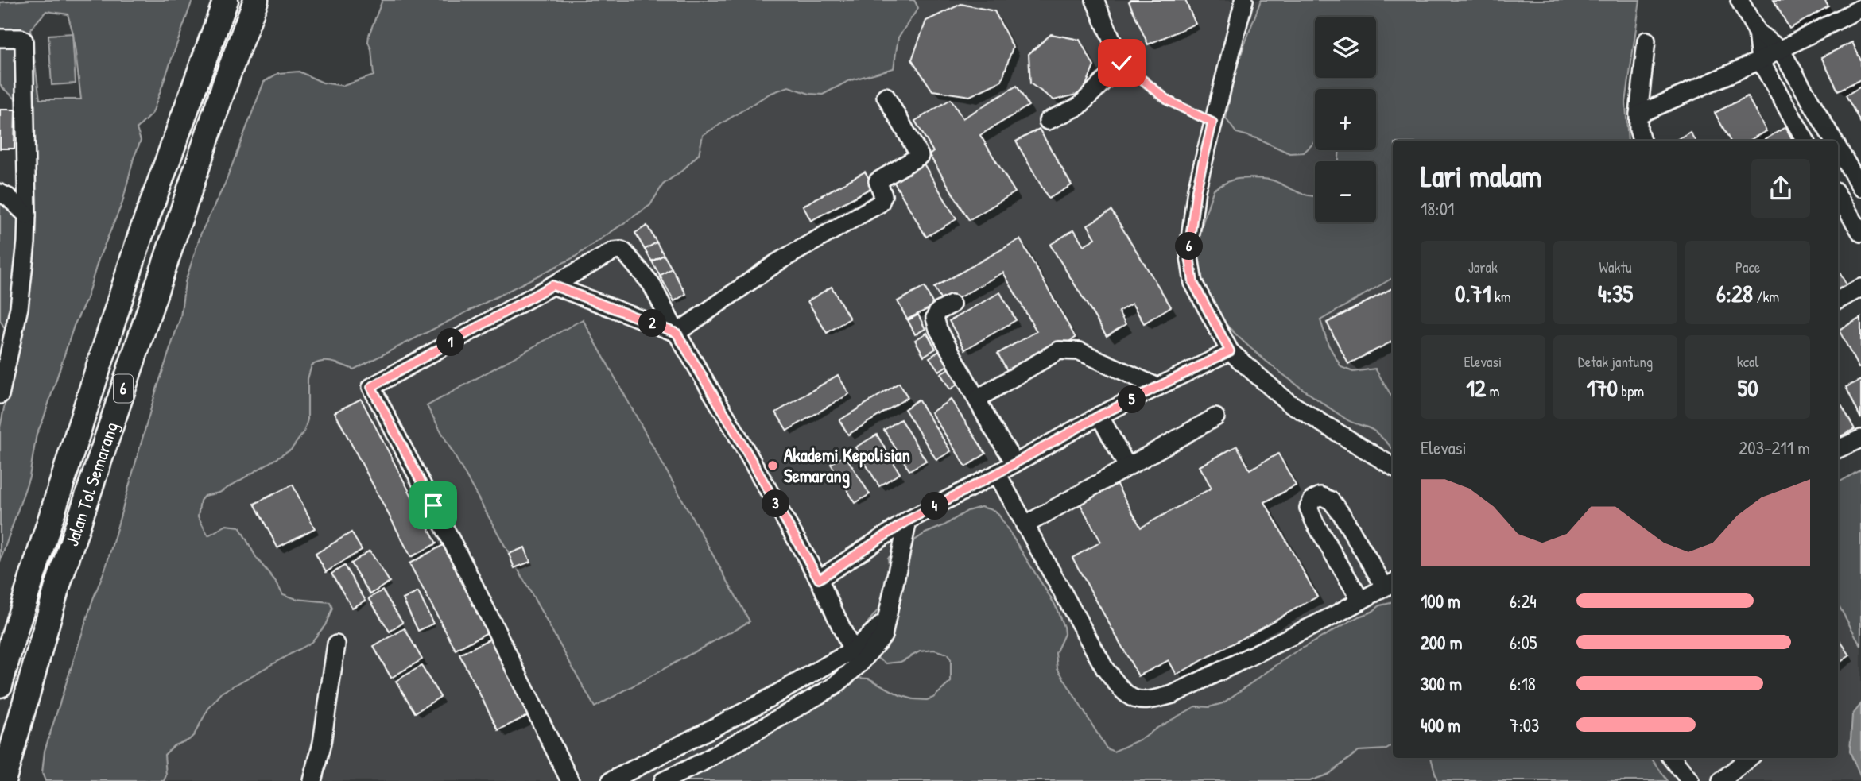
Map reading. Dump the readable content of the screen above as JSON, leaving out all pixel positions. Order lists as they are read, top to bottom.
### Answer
{
  "streets": {
    "highway": ["6", "Jalan Tol Semarang"]
  },
  "places": ["Akademi Kepolisian Semarang"],
  "page": {
    "map_buttons": ["+", "−"],
    "heading": ["Lari malam", "18:01"],
    "pins": [
      "6",
      "2",
      "1",
      "5",
      "3",
      "4"
    ],
    "stats": [
      ["Jarak", "0.71 km"],
      ["Waktu", "4:35"],
      ["Pace", "6:28 /km"],
      ["Elevasi", "12 m"],
      ["Detak jantung", "170 bpm"],
      ["kcal", "50"]
    ],
    "chart": ["Elevasi", "203–211 m"],
    "list": [
      {
        "name": "100 m",
        "note": "6:24"
      },
      {
        "name": "200 m",
        "note": "6:05"
      },
      {
        "name": "300 m",
        "note": "6:18"
      },
      {
        "name": "400 m",
        "note": "7:03"
      }
    ]
  }
}
